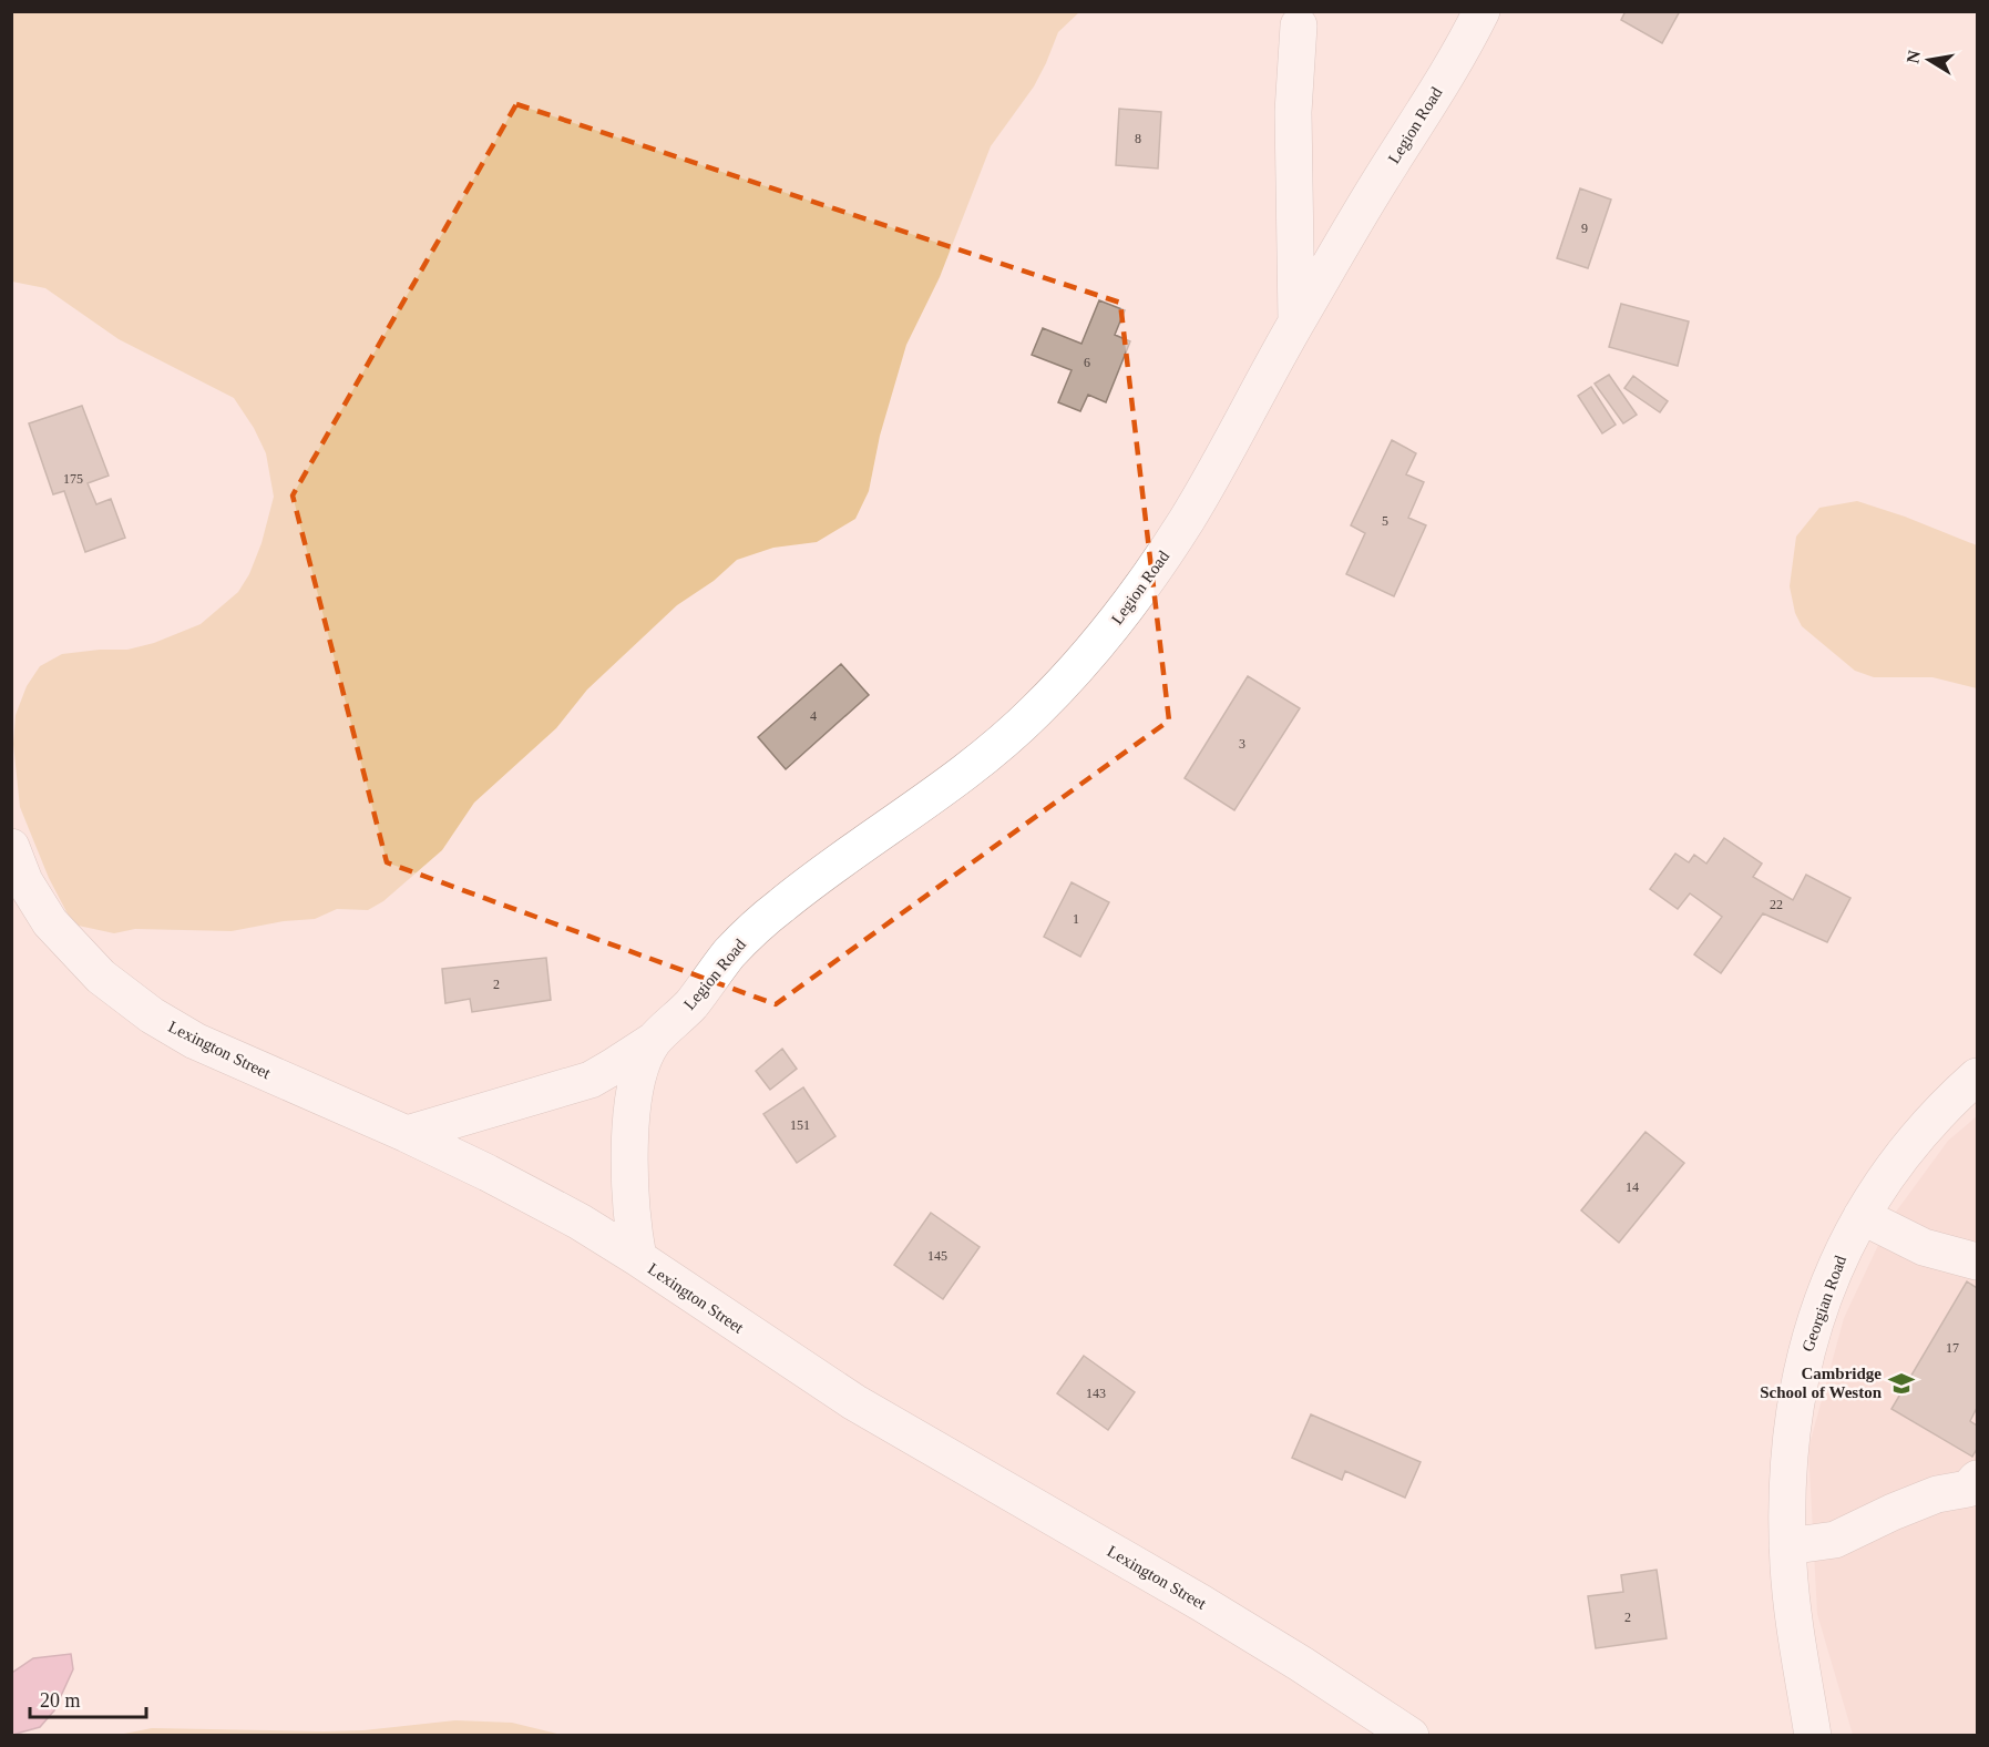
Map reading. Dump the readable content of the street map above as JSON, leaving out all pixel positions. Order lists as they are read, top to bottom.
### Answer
{
  "streets": {
    "street": ["Legion Road", "Lexington Street", "Georgian Road"]
  },
  "crossings": [
    ["Legion Road", "Lexington Street"]
  ],
  "places": {
    "school or university": ["Cambridge School of Weston"]
  },
  "house_numbers": [
    "8",
    "9",
    "6",
    "175",
    "5",
    "4",
    "3",
    "22",
    "1",
    "2",
    "151",
    "14",
    "145",
    "17",
    "143",
    "2"
  ],
  "scale_bar": "20 m",
  "north": "left"
}
